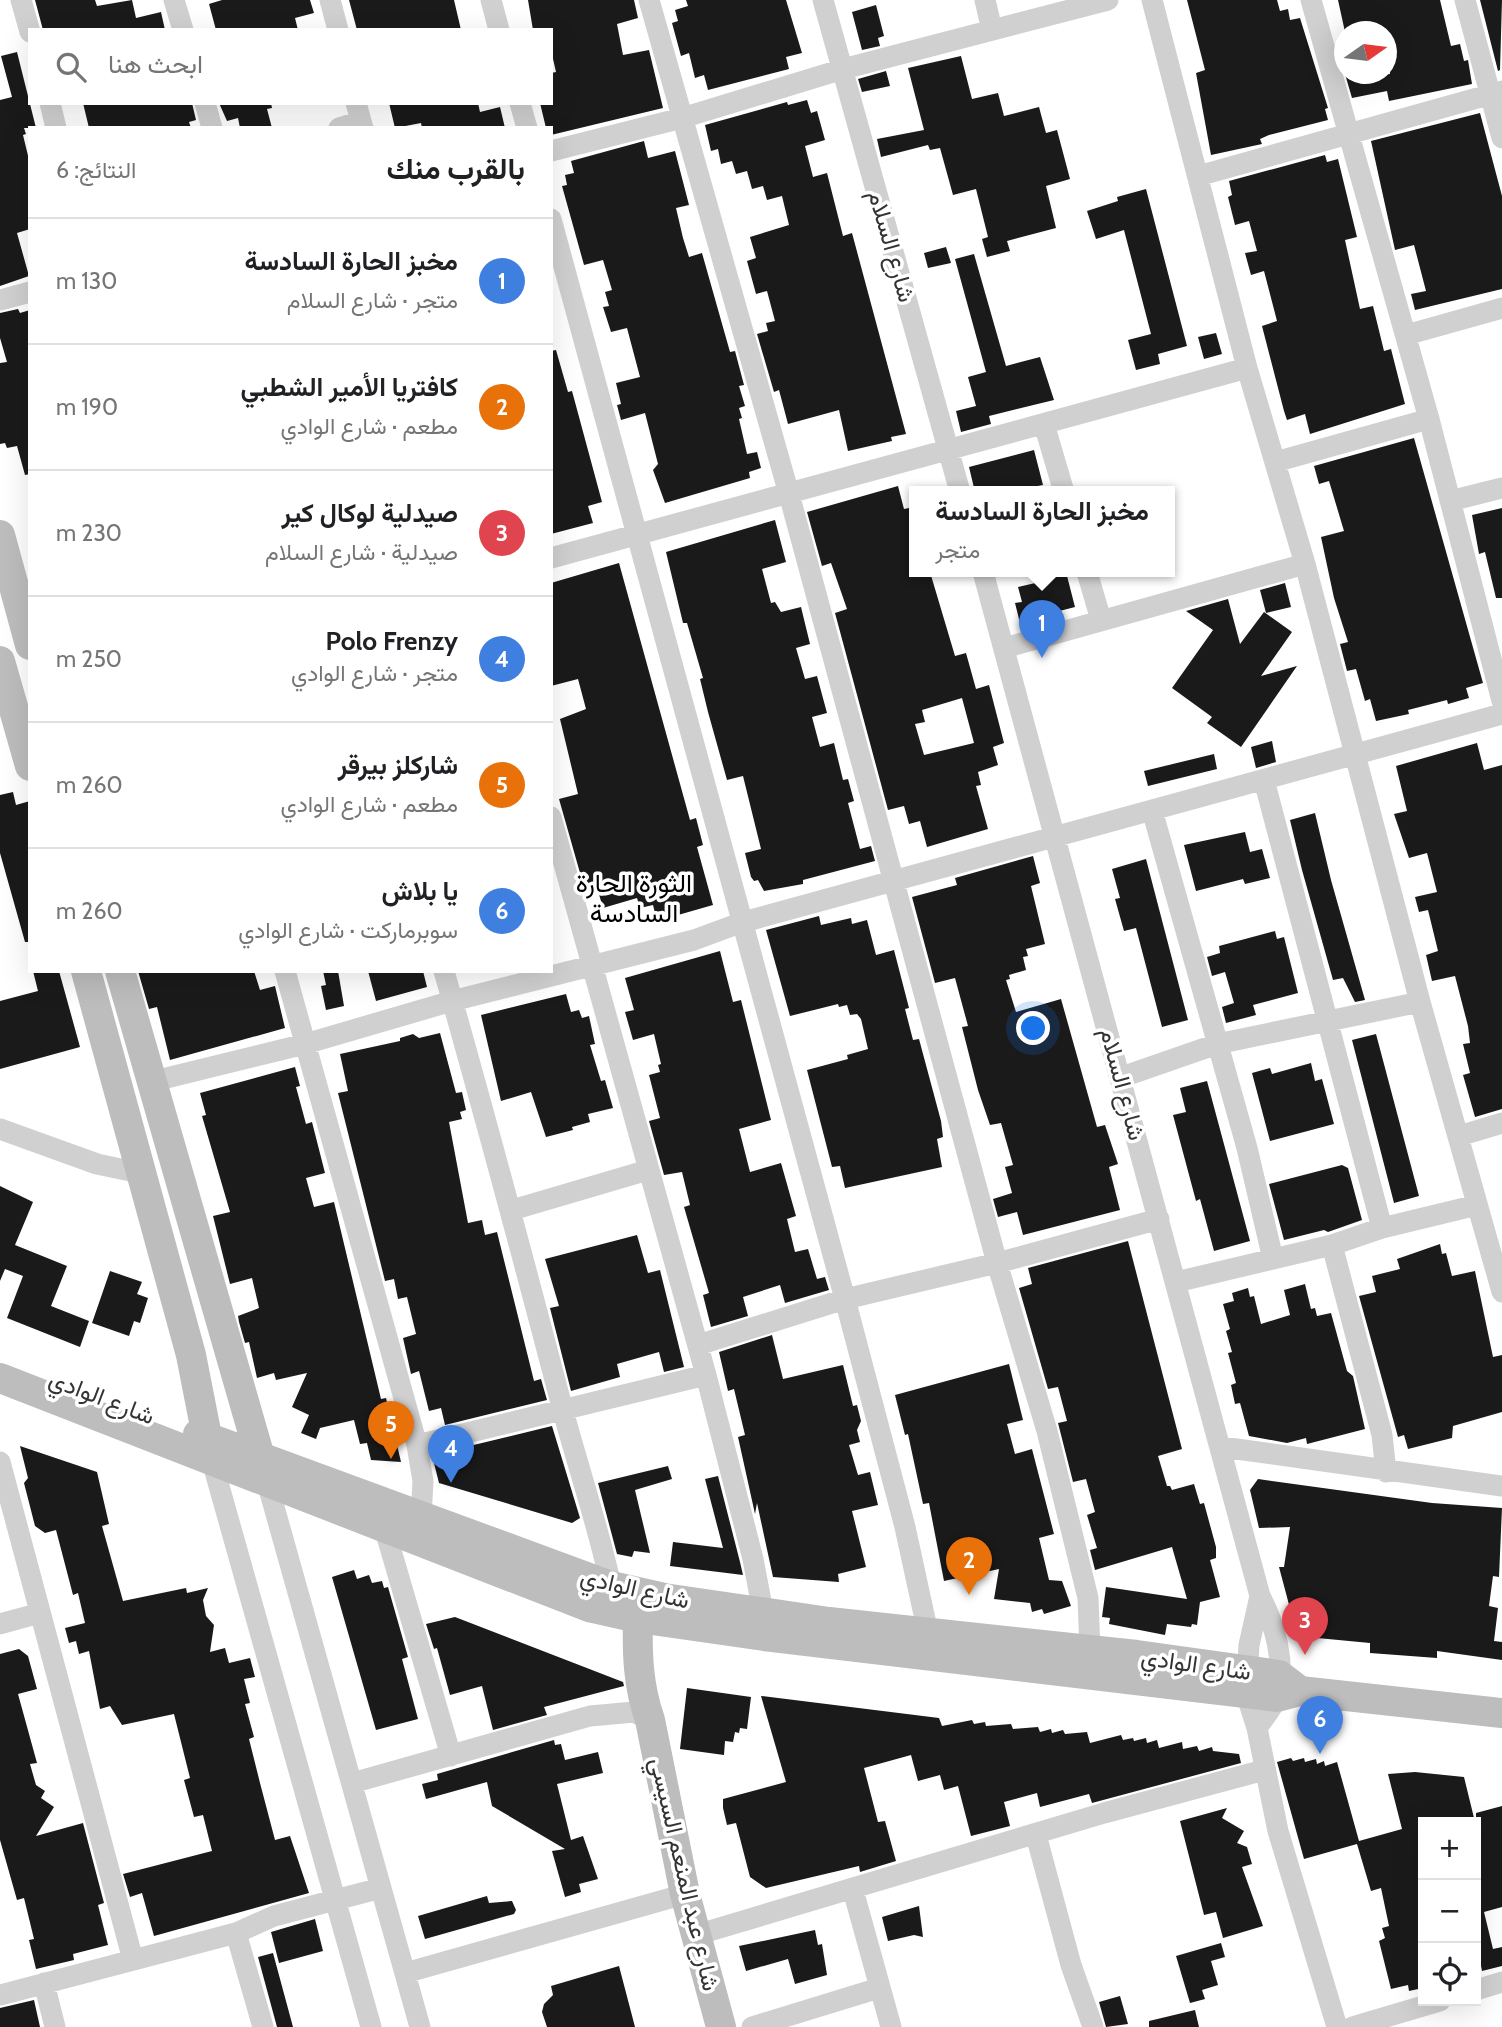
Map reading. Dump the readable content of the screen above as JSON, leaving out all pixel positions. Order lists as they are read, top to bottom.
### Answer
{
  "streets": {
    "main road": ["شارع الوادي", "شارع عبد المنعم السيسي"],
    "street": ["شارع السلام"]
  },
  "crossings": [
    ["شارع السلام", "شارع الوادي"],
    ["شارع الوادي", "شارع عبد المنعم السيسي"]
  ],
  "districts": ["الثورة الحارة السادسة"],
  "north": "right",
  "page": {
    "search": "ابحث هنا",
    "heading": ["بالقرب منك", "النتائج: 6"],
    "list": [
      {
        "mark": "1",
        "name": "مخبز الحارة السادسة",
        "note": "متجر · شارع السلام",
        "value": "130 m"
      },
      {
        "mark": "2",
        "name": "كافتريا الأمير الشطبي",
        "note": "مطعم · شارع الوادي",
        "value": "190 m"
      },
      {
        "mark": "3",
        "name": "صيدلية لوكال كير",
        "note": "صيدلية · شارع السلام",
        "value": "230 m"
      },
      {
        "mark": "4",
        "name": "Polo Frenzy",
        "note": "متجر · شارع الوادي",
        "value": "250 m"
      },
      {
        "mark": "5",
        "name": "شاركلز بيرقر",
        "note": "مطعم · شارع الوادي",
        "value": "260 m"
      },
      {
        "mark": "6",
        "name": "يا بلاش",
        "note": "سوبرماركت · شارع الوادي",
        "value": "260 m"
      }
    ],
    "popup": ["مخبز الحارة السادسة", "متجر"],
    "pins": [
      "1",
      "5",
      "4",
      "2",
      "3",
      "6"
    ],
    "map_buttons": ["+", "−"]
  }
}
